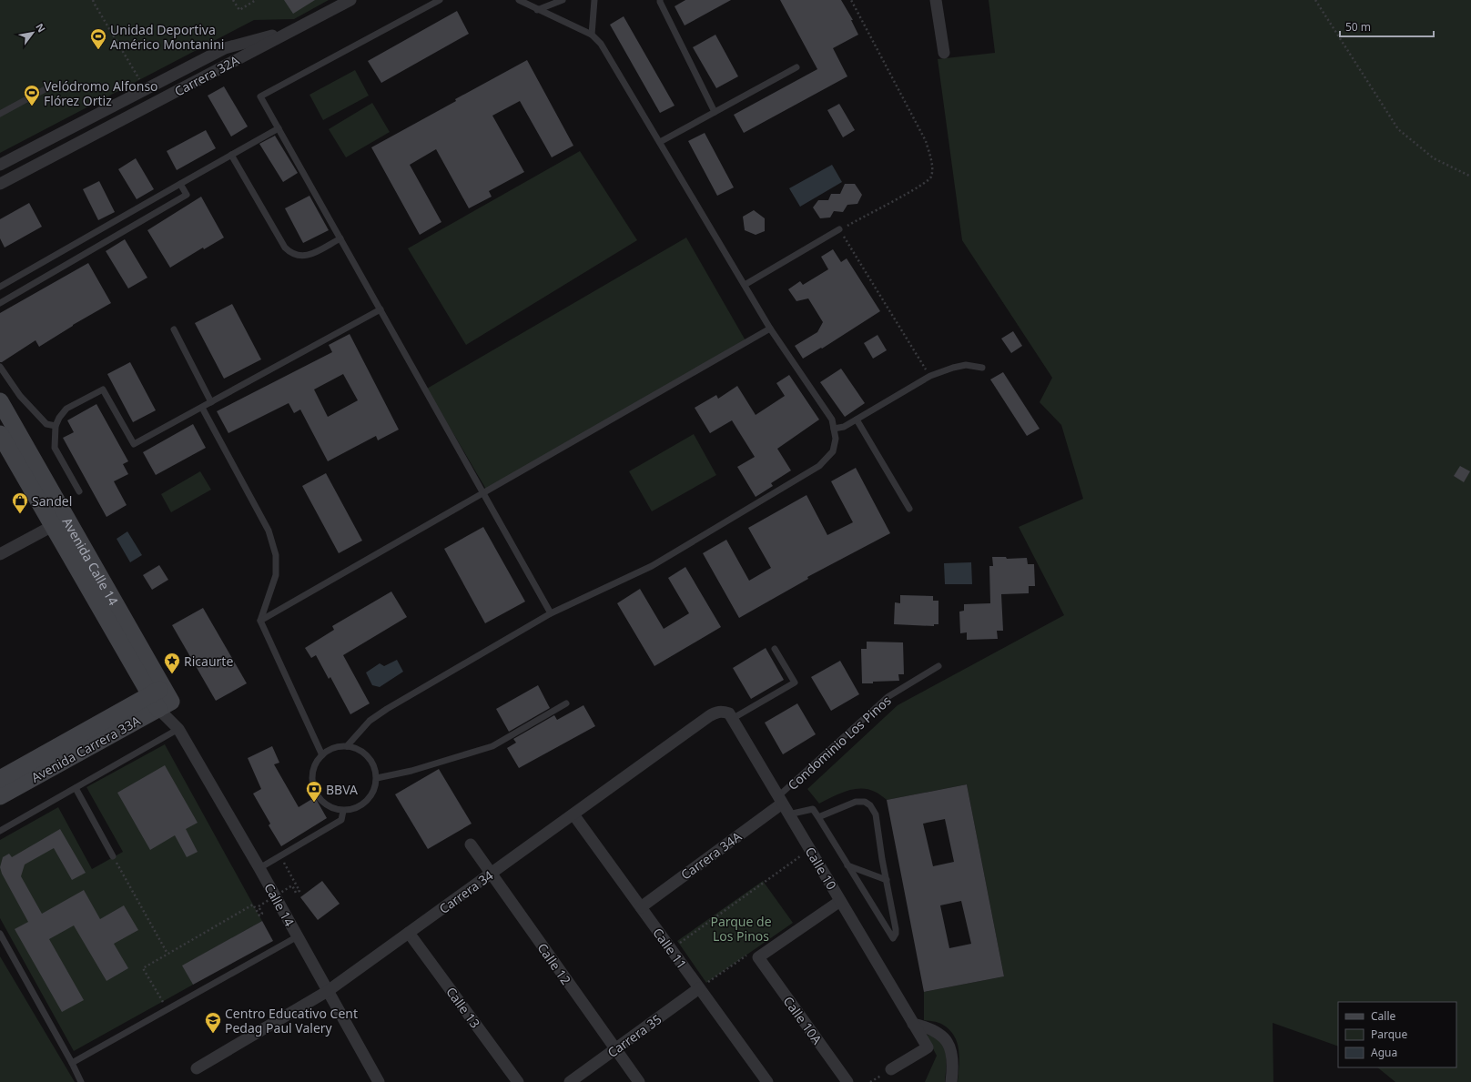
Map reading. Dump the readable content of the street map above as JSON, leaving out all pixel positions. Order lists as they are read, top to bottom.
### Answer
{
  "streets": {
    "main road": ["Avenida Calle 14", "Avenida Carrera 33A"],
    "street": [
      "Carrera 32A",
      "Carrera 34A",
      "Calle 10",
      "Carrera 34",
      "Calle 14",
      "Calle 11",
      "Calle 12",
      "Calle 13",
      "Calle 10A",
      "Carrera 35"
    ],
    "lane": ["Condominio Los Pinos"]
  },
  "crossings": [
    ["Avenida Calle 14", "Avenida Carrera 33A"],
    ["Avenida Calle 14", "Calle 14"],
    ["Condominio Los Pinos", "Carrera 34A"],
    ["Condominio Los Pinos", "Calle 10"],
    ["Avenida Carrera 33A", "Calle 14"],
    ["Carrera 34A", "Calle 10"],
    ["Carrera 34A", "Calle 11"],
    ["Calle 10", "Carrera 34"],
    ["Carrera 34", "Calle 14"],
    ["Carrera 34", "Calle 11"],
    ["Carrera 34", "Calle 12"],
    ["Carrera 34", "Calle 13"],
    ["Calle 11", "Carrera 35"],
    ["Calle 12", "Carrera 35"]
  ],
  "parks": ["Parque de Los Pinos"],
  "places": {
    "sports": ["Unidad Deportiva Américo Montanini", "Velódromo Alfonso Flórez Ortiz"],
    "shop": ["Sandel"],
    "place": ["Ricaurte"],
    "bank": ["BBVA"],
    "school or university": ["Centro Educativo Cent Pedag Paul Valery"]
  },
  "legend": ["Calle", "Parque", "Agua"],
  "scale_bar": "50 m",
  "north": "top right"
}
